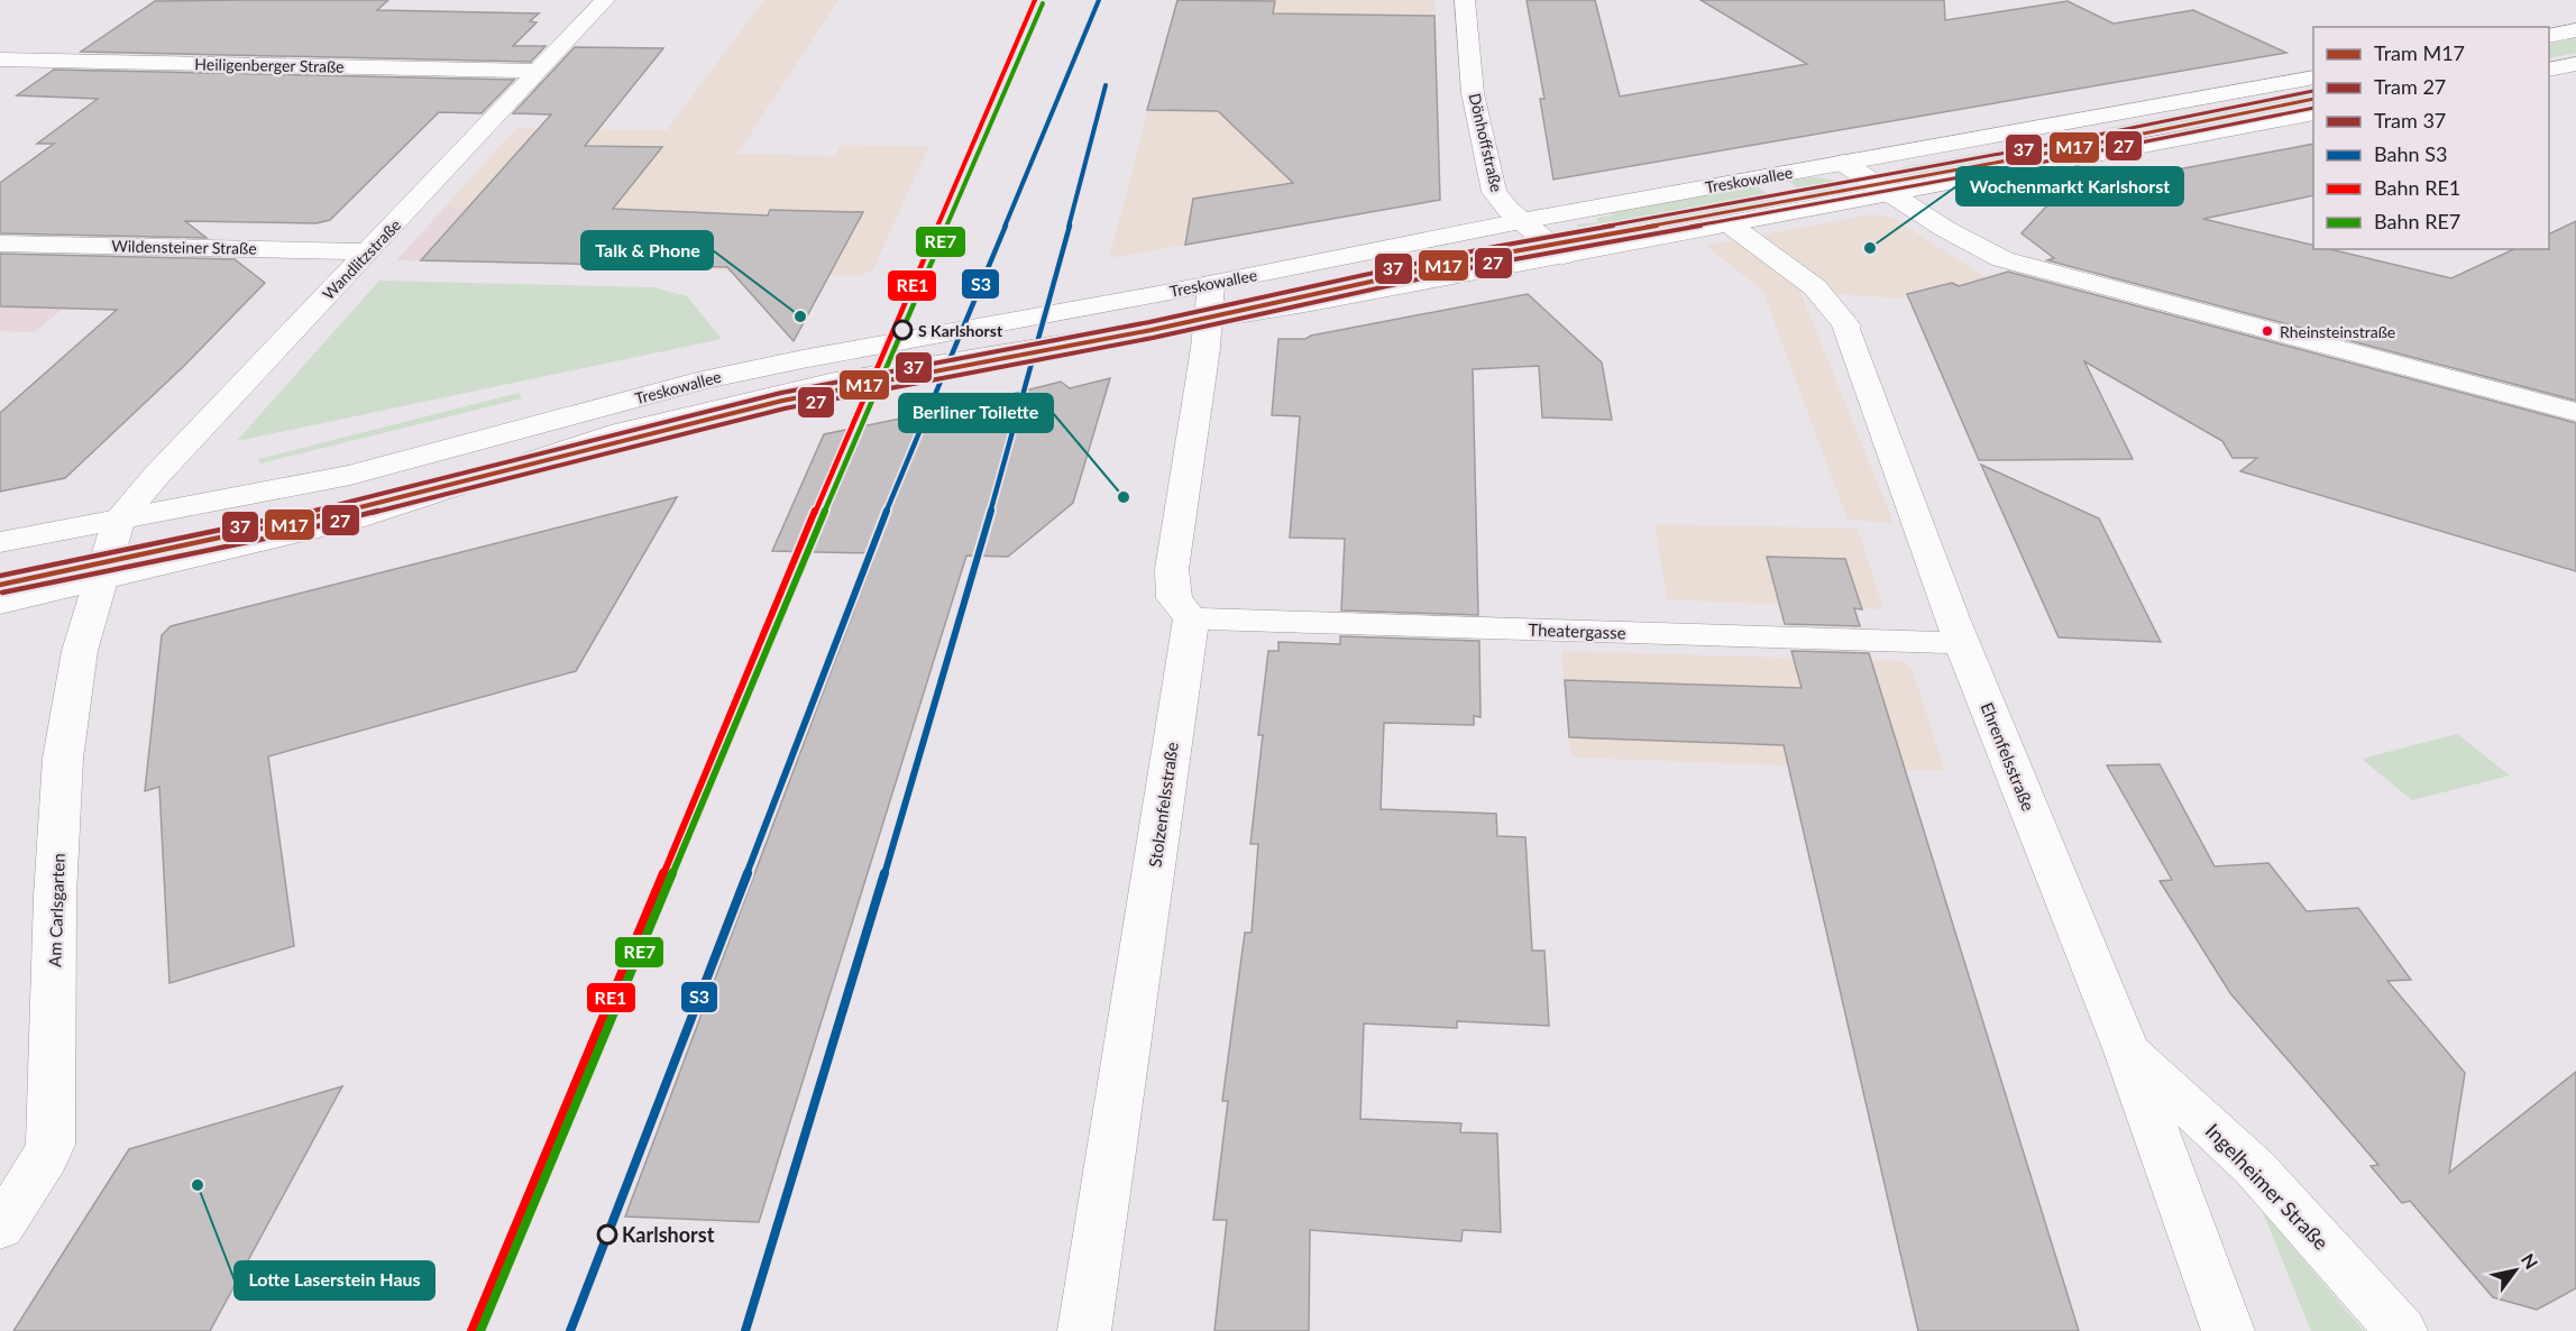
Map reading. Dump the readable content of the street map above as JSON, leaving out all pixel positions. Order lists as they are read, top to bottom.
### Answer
{
  "streets": {
    "street": [
      "Heiligenberger Straße",
      "Dönhoffstraße",
      "Treskowallee",
      "Wildensteiner Straße",
      "Wandlitzstraße",
      "Theatergasse",
      "Ehrenfelsstraße",
      "Stolzenfelsstraße",
      "Am Carlsgarten",
      "Ingelheimer Straße"
    ]
  },
  "crossings": [
    ["Heiligenberger Straße", "Wandlitzstraße"],
    ["Dönhoffstraße", "Treskowallee"],
    ["Treskowallee", "Wandlitzstraße"],
    ["Treskowallee", "Ehrenfelsstraße"],
    ["Treskowallee", "Am Carlsgarten"],
    ["Wildensteiner Straße", "Wandlitzstraße"],
    ["Theatergasse", "Ehrenfelsstraße"],
    ["Theatergasse", "Stolzenfelsstraße"],
    ["Ehrenfelsstraße", "Ingelheimer Straße"]
  ],
  "places": [
    "Wochenmarkt Karlshorst",
    "Talk & Phone",
    "S Karlshorst",
    "Rheinsteinstraße",
    "Berliner Toilette",
    "Lotte Laserstein Haus",
    "Karlshorst"
  ],
  "lines": [
    "rail line S3",
    "rail line RE1",
    "rail line RE7",
    "tram line 37",
    "tram line M17",
    "tram line 27"
  ],
  "legend": [
    "Tram M17",
    "Tram 27",
    "Tram 37",
    "Bahn S3",
    "Bahn RE1",
    "Bahn RE7"
  ],
  "north": "top right"
}
